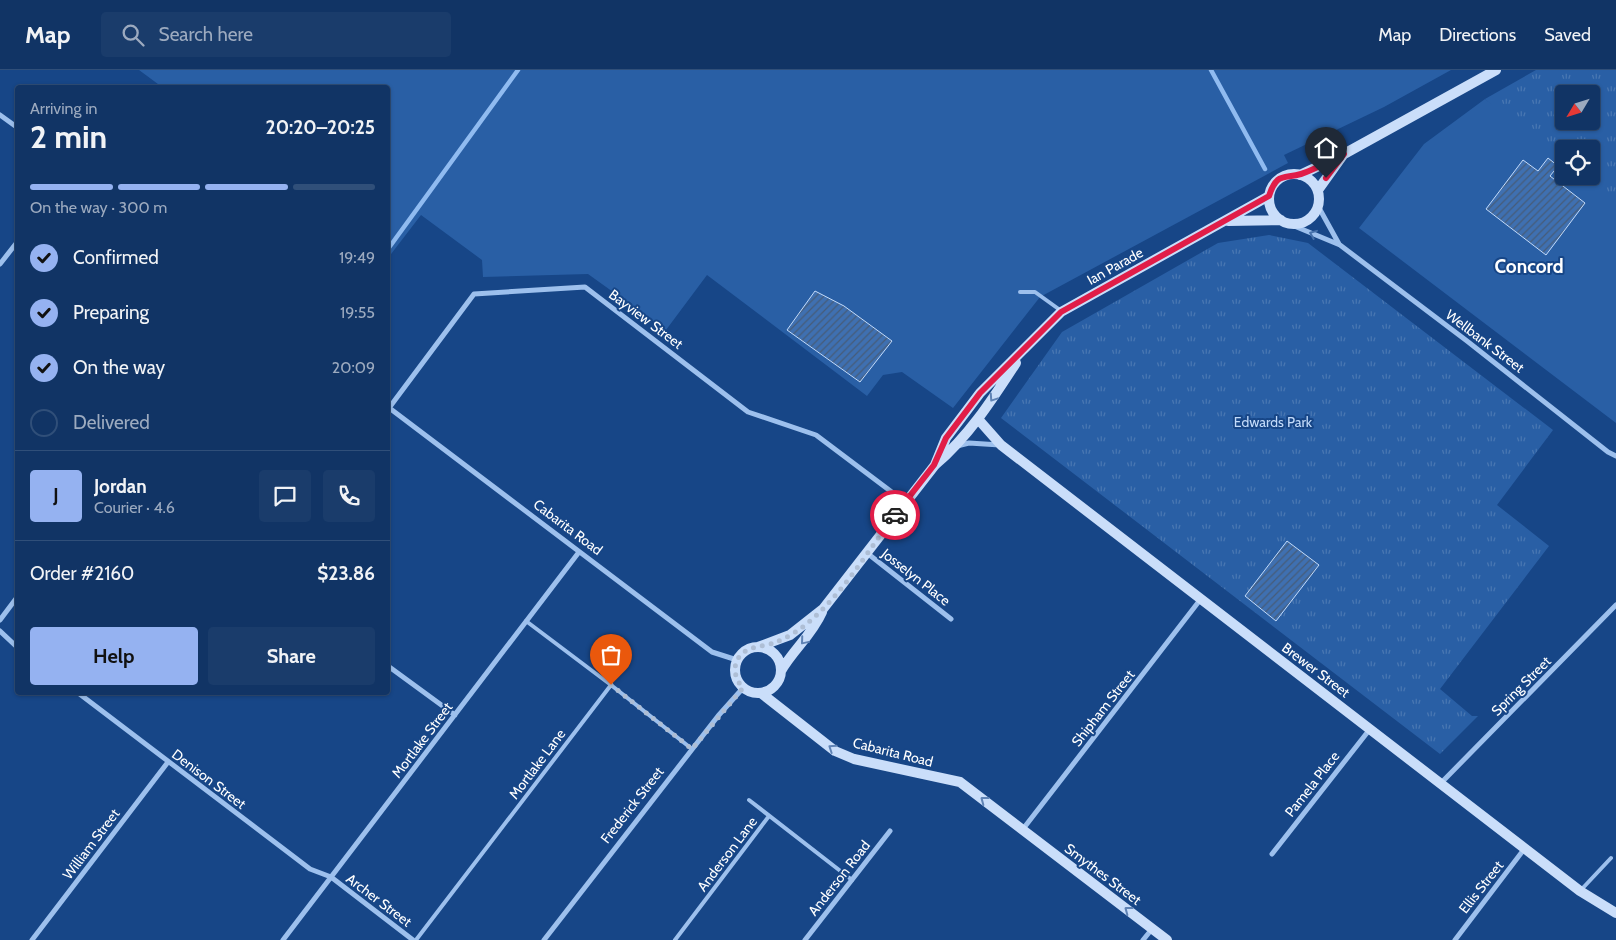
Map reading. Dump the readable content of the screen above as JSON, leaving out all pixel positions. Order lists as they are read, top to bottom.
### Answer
{
  "streets": {
    "main road": [
      "Ian Parade",
      "Cabarita Road",
      "Brewer Street",
      "Smythes Street"
    ],
    "street": [
      "Bayview Street",
      "Wellbank Street",
      "Josselyn Place",
      "Spring Street",
      "Shipham Street",
      "Mortlake Street",
      "Denison Street",
      "Pamela Place",
      "Frederick Street",
      "William Street",
      "Anderson Road",
      "Ellis Street",
      "Archer Street"
    ],
    "lane": ["Mortlake Lane", "Anderson Lane"]
  },
  "crossings": [
    ["Ian Parade", "Wellbank Street"],
    ["Ian Parade", "Brewer Street"],
    ["Cabarita Road", "Shipham Street"],
    ["Cabarita Road", "Mortlake Street"],
    ["Cabarita Road", "Frederick Street"],
    ["Cabarita Road", "Smythes Street"],
    ["Brewer Street", "Spring Street"],
    ["Brewer Street", "Shipham Street"],
    ["Brewer Street", "Pamela Place"],
    ["Brewer Street", "Ellis Street"],
    ["Shipham Street", "Smythes Street"],
    ["Mortlake Street", "Denison Street"],
    ["Mortlake Street", "Archer Street"],
    ["Mortlake Lane", "Archer Street"],
    ["Denison Street", "William Street"],
    ["Denison Street", "Archer Street"],
    ["Anderson Lane", "Anderson Road"]
  ],
  "one_way": ["Cabarita Road", "Smythes Street"],
  "districts": ["Concord"],
  "parks": ["Edwards Park"],
  "north": "bottom left",
  "page": {
    "header": "Map",
    "search": "Search here",
    "nav": ["Map", "Directions", "Saved"],
    "heading": ["2 min", "Arriving in", "20:20–20:25"],
    "panel": [
      "Jordan",
      "Courier · 4.6",
      "Order #2160",
      "$23.86"
    ],
    "bar": "On the way · 300 m",
    "list": [
      ["Confirmed", "19:49"],
      ["Preparing", "19:55"],
      ["On the way", "20:09"],
      "Delivered"
    ],
    "round": "J",
    "buttons": ["Help", "Share"]
  }
}
